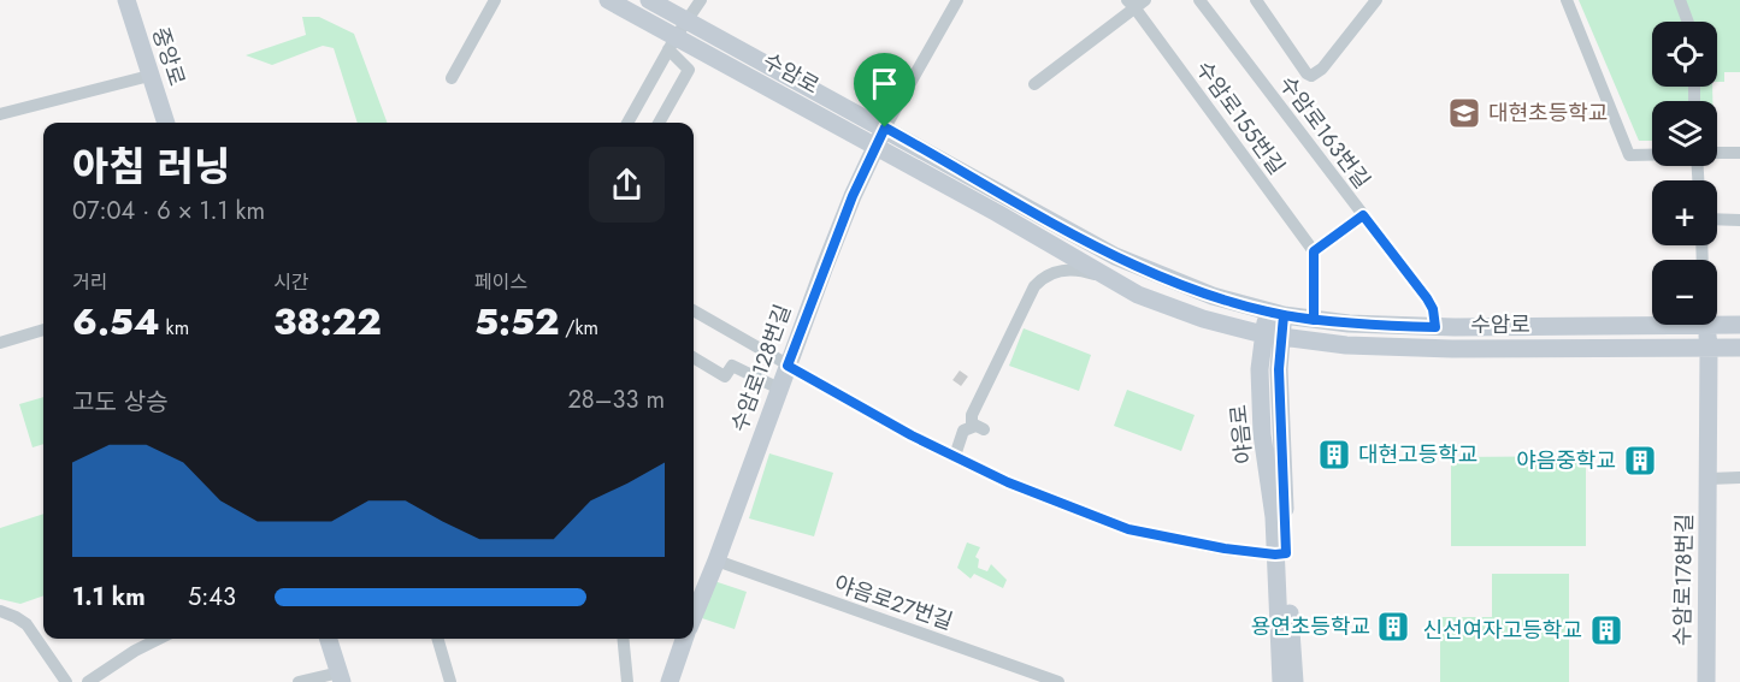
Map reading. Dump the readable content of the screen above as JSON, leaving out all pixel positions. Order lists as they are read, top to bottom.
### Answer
{
  "streets": {
    "main road": [
      "중앙로",
      "수암로",
      "수암로128번길",
      "야음로",
      "수암로178번길"
    ],
    "street": ["수암로155번길", "수암로163번길", "야음로27번길"]
  },
  "crossings": [
    ["수암로", "수암로163번길"],
    ["수암로", "수암로128번길"],
    ["수암로", "야음로"],
    ["수암로", "수암로178번길"],
    ["수암로128번길", "야음로27번길"]
  ],
  "places": {
    "school or university": ["대현초등학교"],
    "building": [
      "대현고등학교",
      "야음중학교",
      "용연초등학교",
      "신선여자고등학교"
    ]
  },
  "page": {
    "map_buttons": ["+", "−"],
    "heading": ["아침 러닝", "07:04 · 6 × 1.1 km"],
    "stats": [
      ["거리", "6.54 km"],
      ["시간", "38:22"],
      ["페이스", "5:52 /km"]
    ],
    "chart": ["고도 상승", "28–33 m"],
    "list": [
      {
        "name": "1.1 km",
        "note": "5:43"
      }
    ]
  }
}
